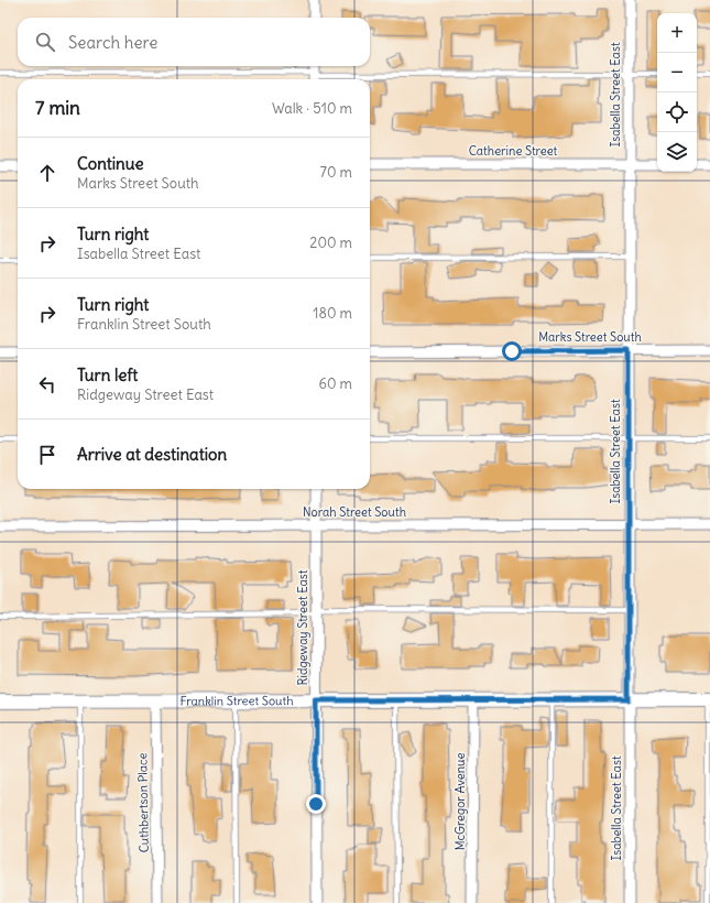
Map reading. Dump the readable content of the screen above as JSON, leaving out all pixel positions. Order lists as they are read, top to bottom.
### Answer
{
  "streets": {
    "street": [
      "Isabella Street East",
      "Catherine Street",
      "Marks Street South",
      "Norah Street South",
      "Ridgeway Street East",
      "Franklin Street South",
      "McGregor Avenue",
      "Cuthbertson Place"
    ]
  },
  "crossings": [
    ["Isabella Street East", "Catherine Street"],
    ["Isabella Street East", "Marks Street South"],
    ["Isabella Street East", "Norah Street South"],
    ["Isabella Street East", "Franklin Street South"],
    ["Norah Street South", "Ridgeway Street East"],
    ["Ridgeway Street East", "Franklin Street South"],
    ["Franklin Street South", "McGregor Avenue"],
    ["Franklin Street South", "Cuthbertson Place"]
  ],
  "page": {
    "map_buttons": ["+", "−"],
    "search": "Search here",
    "heading": ["7 min", "Walk · 510 m"],
    "list": [
      ["Continue", "Marks Street South", "70 m"],
      ["Turn right", "Isabella Street East", "200 m"],
      ["Turn right", "Franklin Street South", "180 m"],
      ["Turn left", "Ridgeway Street East", "60 m"],
      "Arrive at destination"
    ]
  }
}
